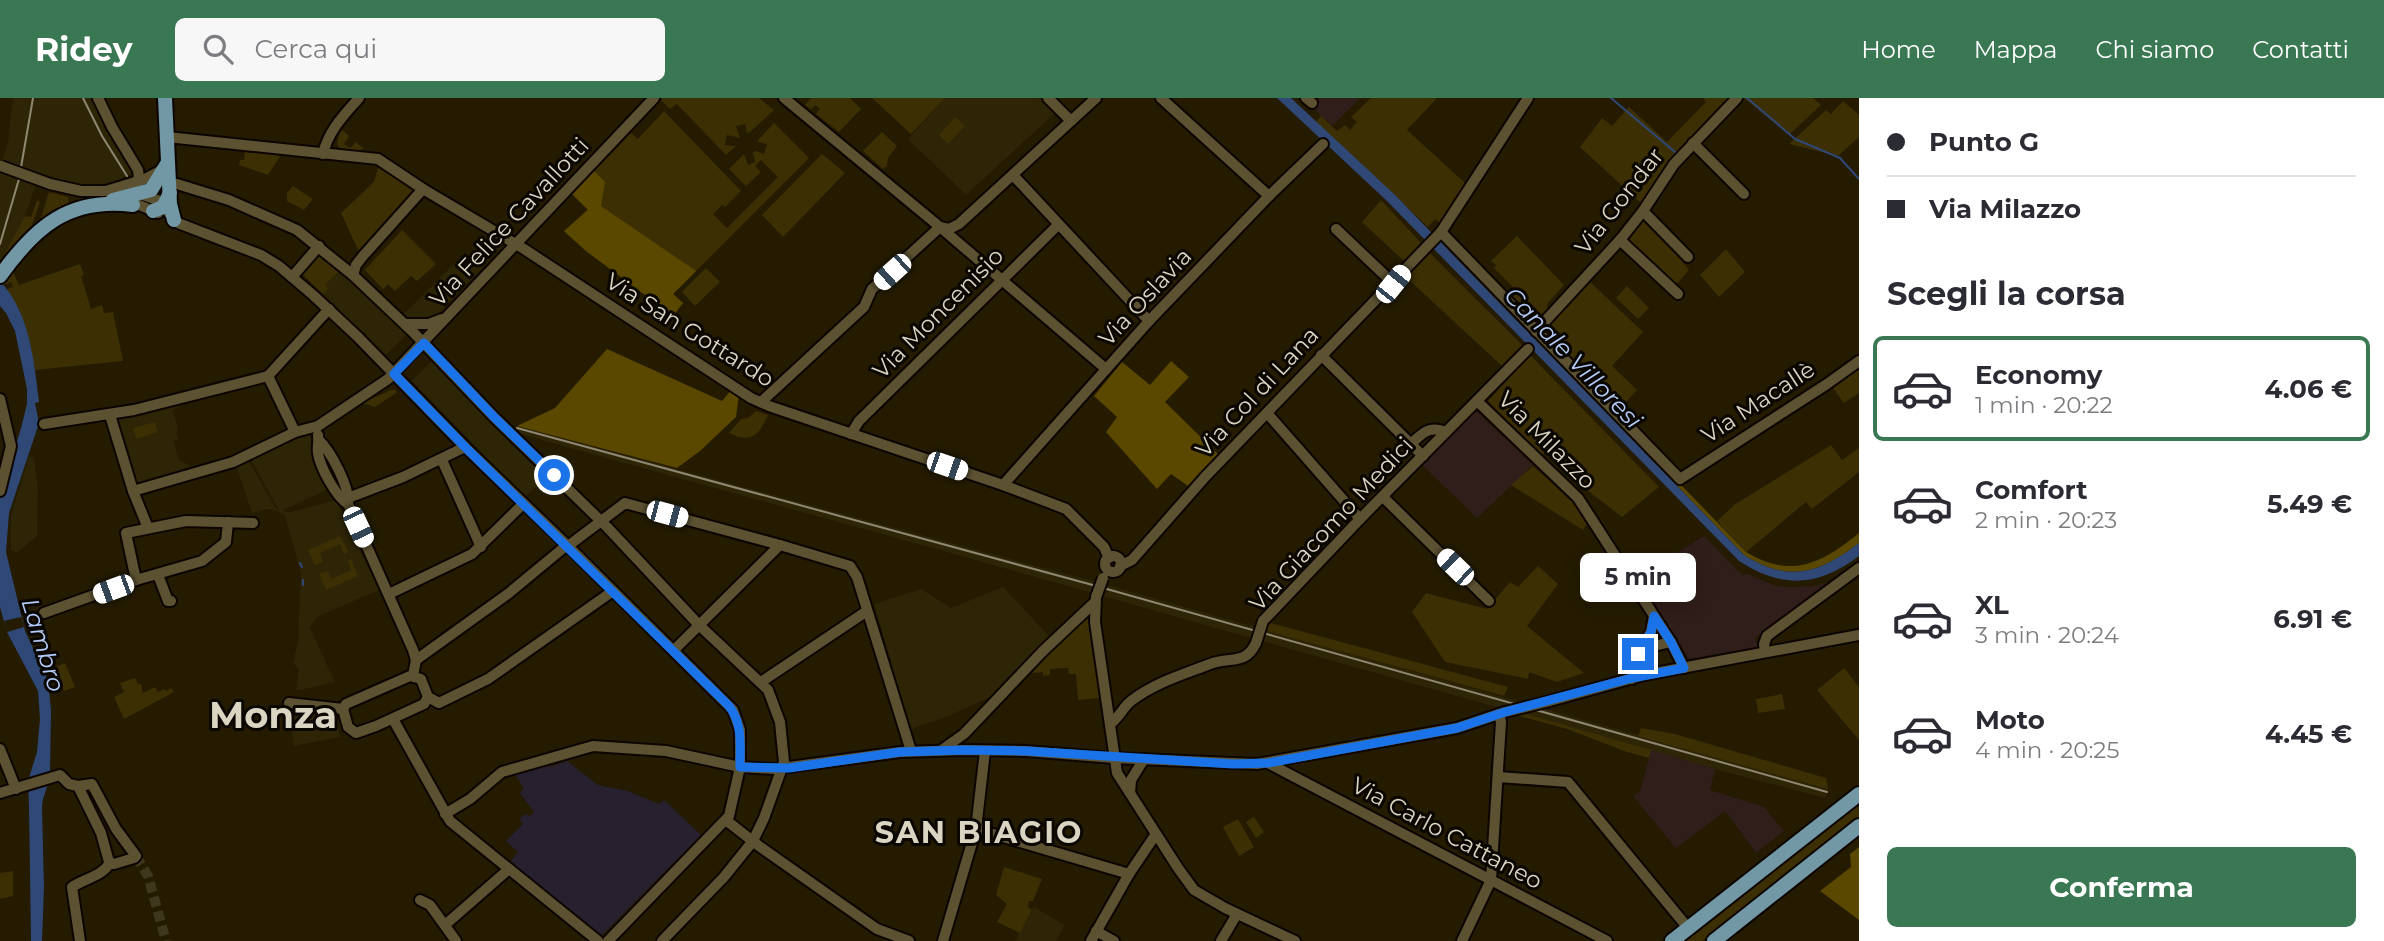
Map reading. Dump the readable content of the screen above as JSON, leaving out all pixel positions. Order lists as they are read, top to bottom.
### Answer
{
  "streets": {
    "street": [
      "Via Gondar",
      "Via Felice Cavallotti",
      "Via Oslavia",
      "Via Moncenisio",
      "Via San Gottardo",
      "Via Col di Lana",
      "Via Macallè",
      "Via Milazzo",
      "Via Giacomo Medici",
      "Via Carlo Cattaneo"
    ]
  },
  "crossings": [
    ["Via Gondar", "Via Macallè"],
    ["Via Felice Cavallotti", "Via San Gottardo"],
    ["Via Oslavia", "Via San Gottardo"],
    ["Via Moncenisio", "Via San Gottardo"],
    ["Via San Gottardo", "Via Col di Lana"],
    ["Via Milazzo", "Via Giacomo Medici"]
  ],
  "districts": ["Monza", "SAN BIAGIO"],
  "water": ["Canale Villoresi", "Lambro"],
  "page": {
    "header": "Ridey",
    "search": "Cerca qui",
    "nav": [
      "Home",
      "Mappa",
      "Chi siamo",
      "Contatti"
    ],
    "banner": ["Punto G", "Via Milazzo"],
    "heading": "Scegli la corsa",
    "list": [
      {
        "name": "Economy",
        "note": "1 min · 20:22",
        "value": "4.06 €"
      },
      {
        "name": "Comfort",
        "note": "2 min · 20:23",
        "value": "5.49 €"
      },
      {
        "name": "XL",
        "note": "3 min · 20:24",
        "value": "6.91 €"
      },
      {
        "name": "Moto",
        "note": "4 min · 20:25",
        "value": "4.45 €"
      }
    ],
    "bubble": "5 min",
    "buttons": "Conferma"
  }
}
